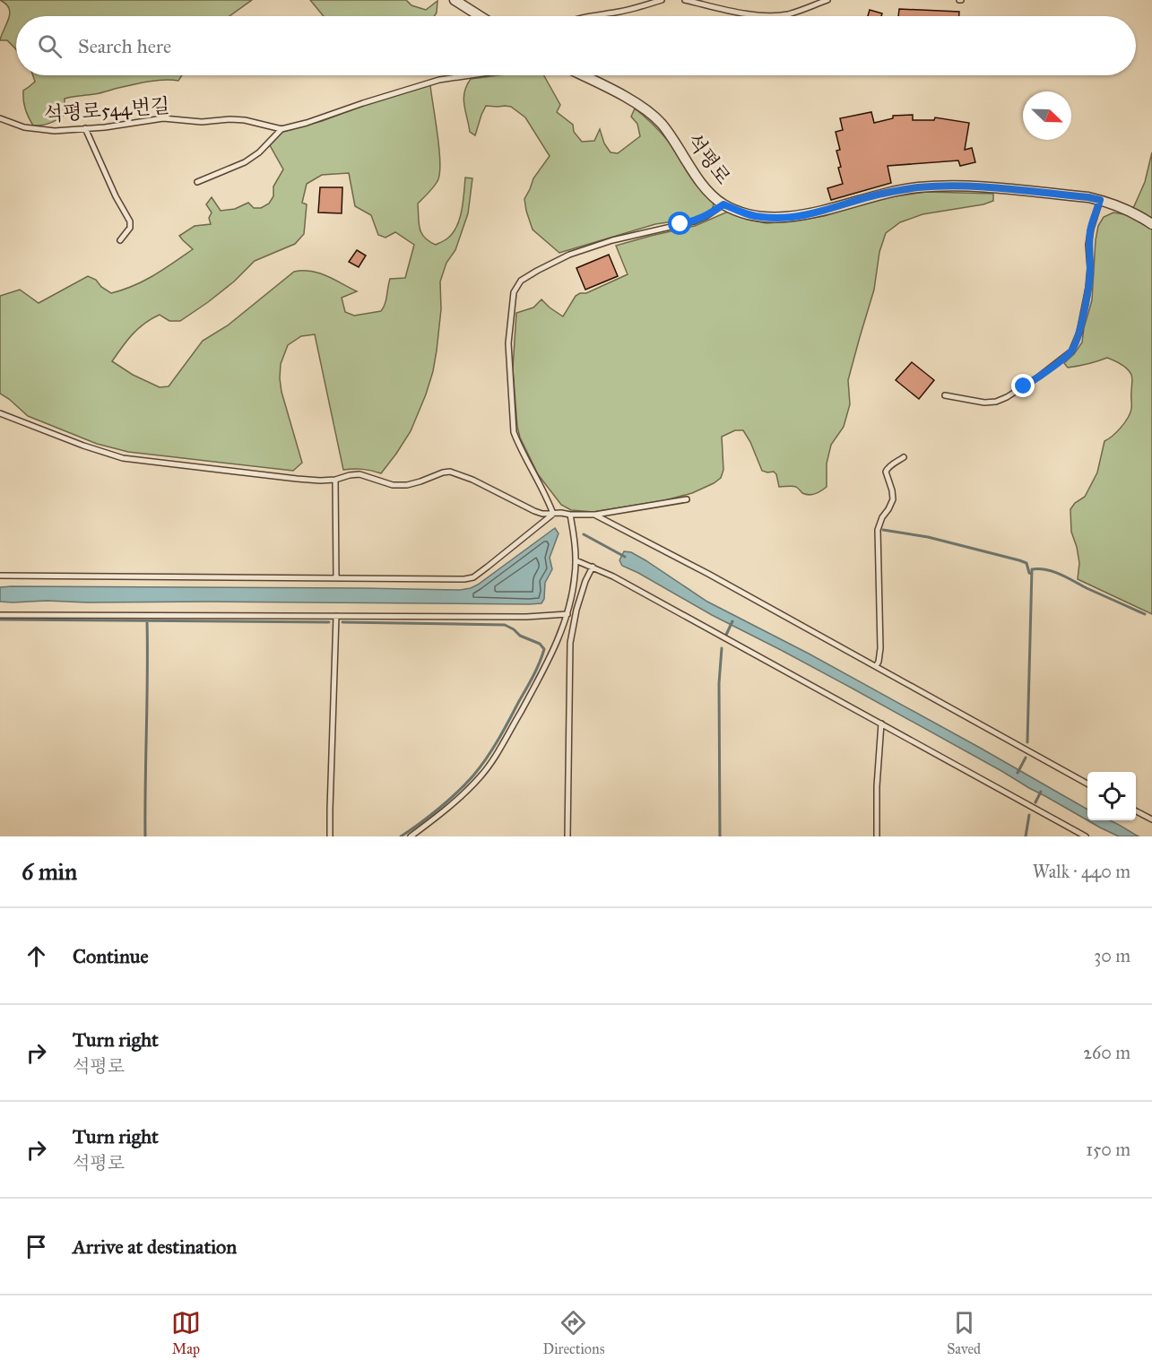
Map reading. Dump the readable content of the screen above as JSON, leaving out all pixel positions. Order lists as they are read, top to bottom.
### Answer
{
  "streets": {
    "street": ["석평로"],
    "lane": ["석평로544번길"]
  },
  "north": "bottom right",
  "page": {
    "search": "Search here",
    "heading": ["6 min", "Walk · 440 m"],
    "list": [
      ["Continue", "30 m"],
      ["Turn right", "석평로", "260 m"],
      ["Turn right", "석평로", "150 m"],
      "Arrive at destination"
    ],
    "nav": ["Map", "Directions", "Saved"]
  }
}
